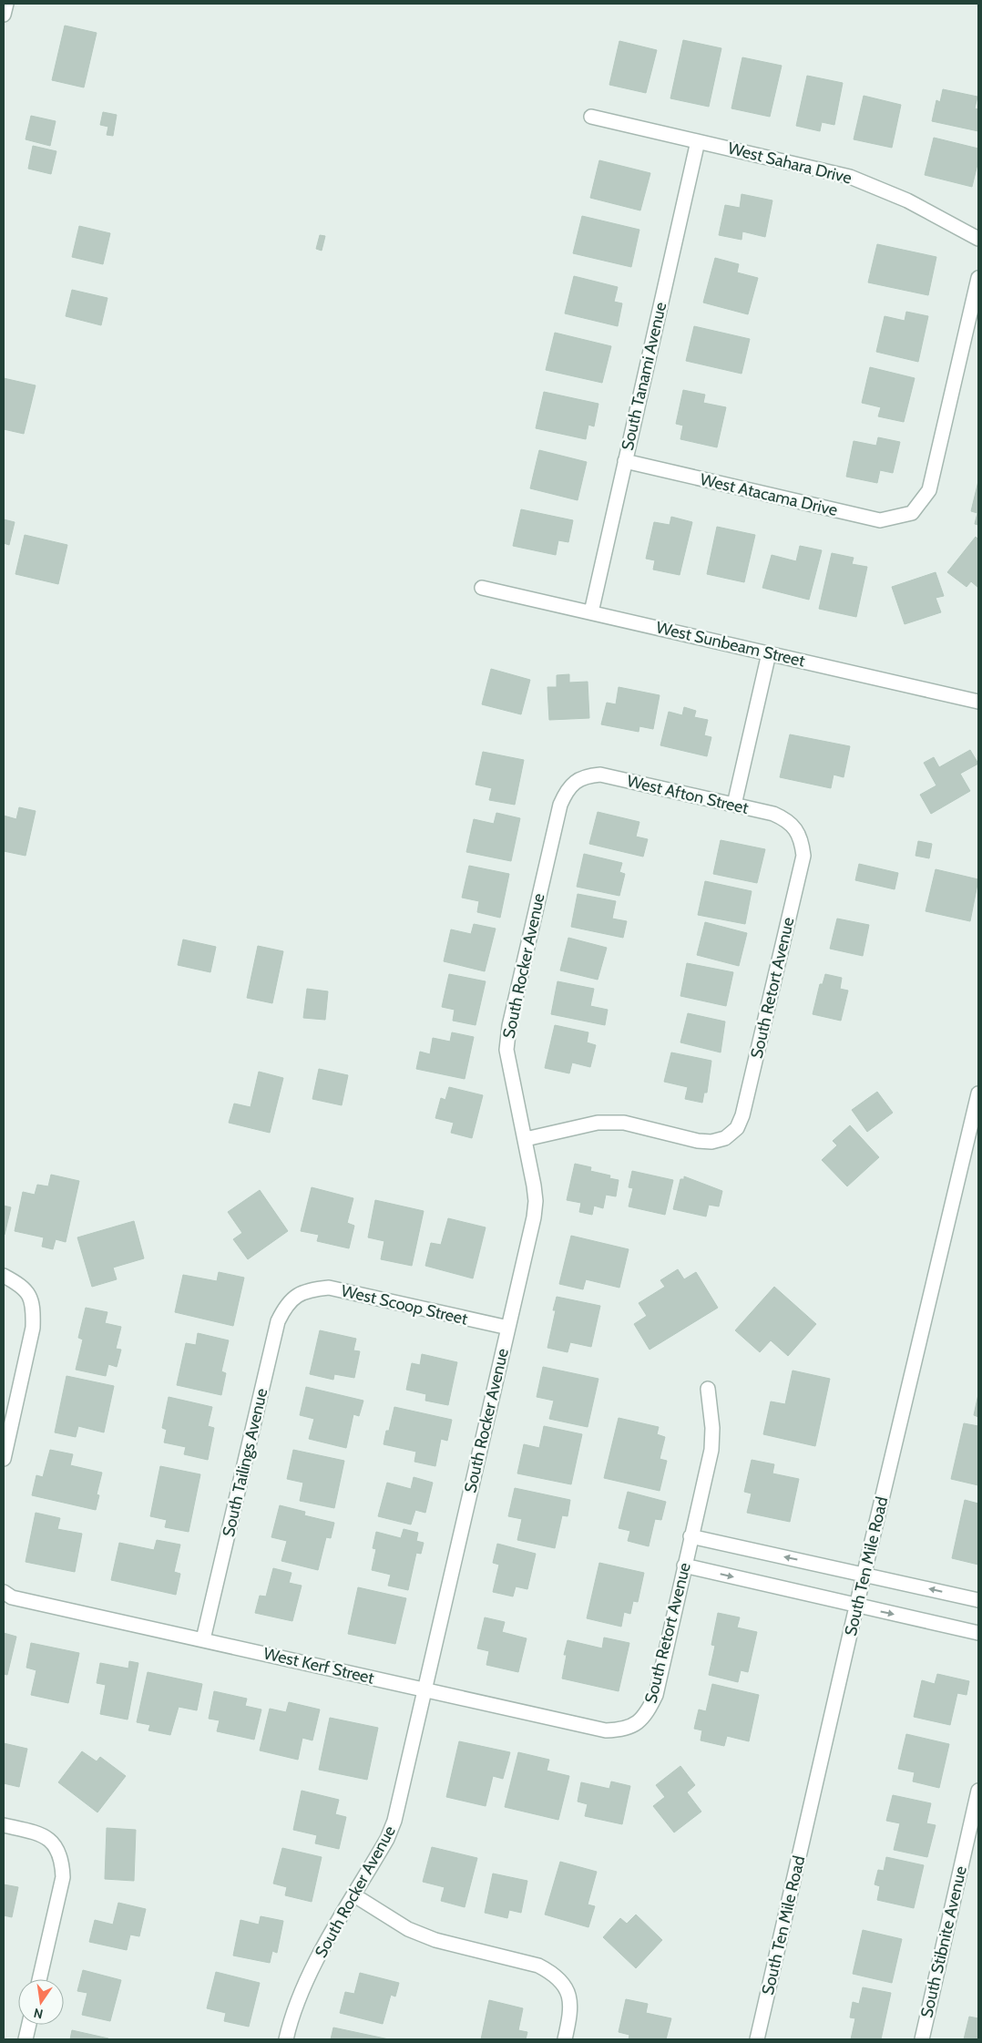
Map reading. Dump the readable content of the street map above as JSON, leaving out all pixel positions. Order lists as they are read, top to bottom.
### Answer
{
  "streets": {
    "street": [
      "West Sahara Drive",
      "South Tanami Avenue",
      "West Atacama Drive",
      "West Sunbeam Street",
      "West Afton Street",
      "South Rocker Avenue",
      "South Retort Avenue",
      "West Scoop Street",
      "South Tailings Avenue",
      "South Ten Mile Road",
      "West Kerf Street",
      "South Stibnite Avenue"
    ]
  },
  "crossings": [
    ["West Sahara Drive", "South Tanami Avenue"],
    ["South Tanami Avenue", "West Atacama Drive"],
    ["South Tanami Avenue", "West Sunbeam Street"],
    ["West Afton Street", "South Rocker Avenue"],
    ["West Afton Street", "South Retort Avenue"],
    ["South Rocker Avenue", "South Retort Avenue"],
    ["South Rocker Avenue", "West Scoop Street"],
    ["South Rocker Avenue", "West Kerf Street"],
    ["South Retort Avenue", "West Kerf Street"],
    ["West Scoop Street", "South Tailings Avenue"],
    ["South Tailings Avenue", "West Kerf Street"]
  ],
  "north": "bottom"
}
